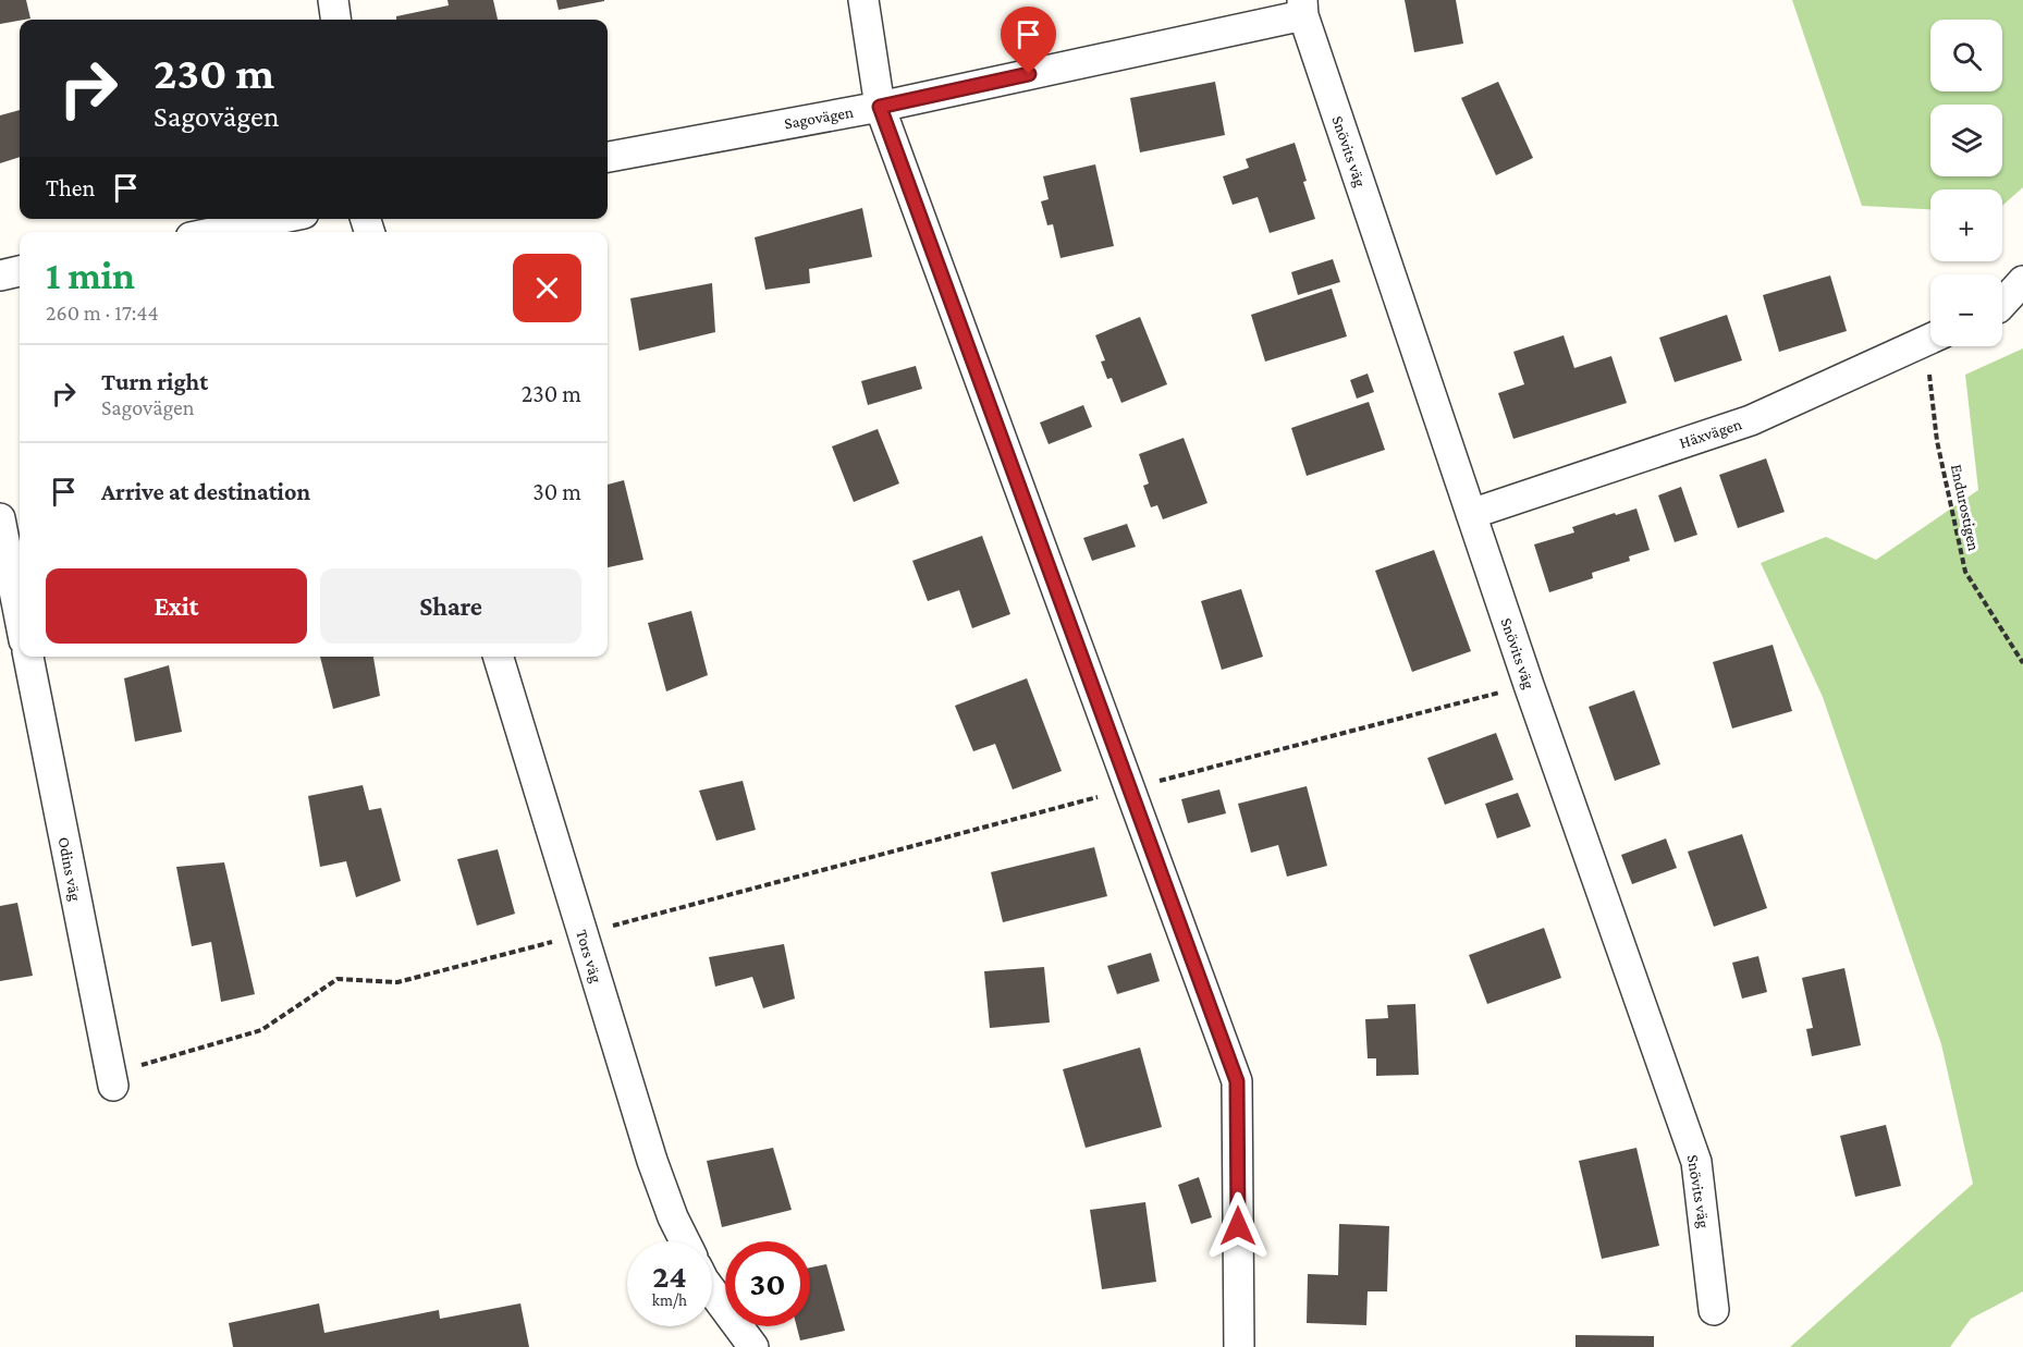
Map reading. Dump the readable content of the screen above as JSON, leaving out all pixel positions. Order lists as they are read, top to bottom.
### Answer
{
  "streets": {
    "street": [
      "Sagovägen",
      "Snövits väg",
      "Häxvägen",
      "Odins väg",
      "Tors väg"
    ],
    "path": ["Endurostigen"]
  },
  "crossings": [
    ["Sagovägen", "Snövits väg"],
    ["Snövits väg", "Häxvägen"]
  ],
  "page": {
    "map_buttons": ["+", "−"],
    "turn": ["230 m", "Sagovägen"],
    "then": "Then",
    "heading": ["1 min", "260 m · 17:44"],
    "list": [
      {
        "name": "Turn right",
        "note": "Sagovägen",
        "value": "230 m"
      },
      {
        "name": "Arrive at destination",
        "value": "30 m"
      }
    ],
    "buttons": ["Exit", "Share"],
    "speed": "24 km/h",
    "limit": "30"
  }
}
